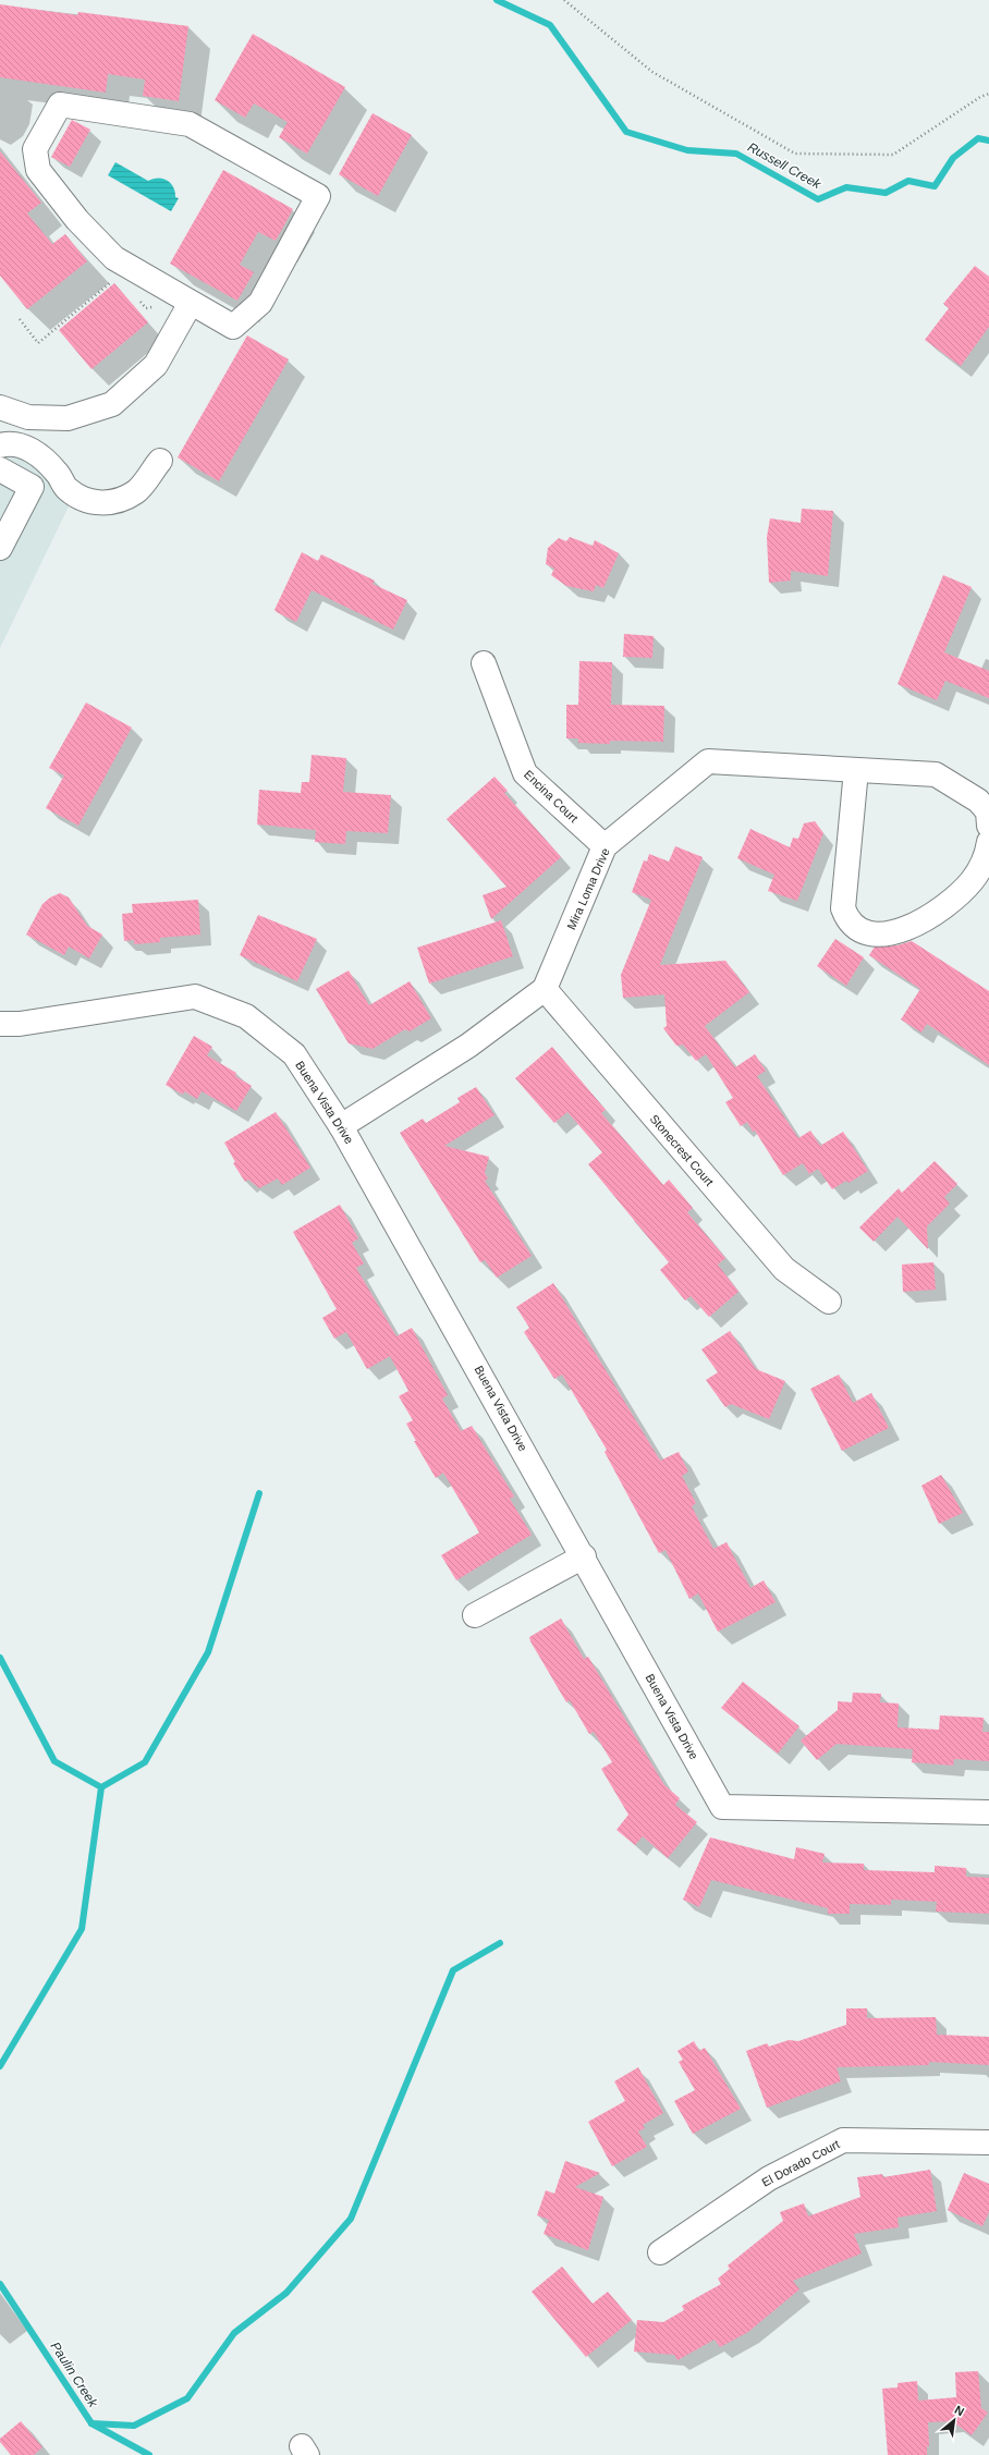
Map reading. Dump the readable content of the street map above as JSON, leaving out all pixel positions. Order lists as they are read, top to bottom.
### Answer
{
  "streets": {
    "street": [
      "Encina Court",
      "Mira Loma Drive",
      "Buena Vista Drive",
      "Stonecrest Court",
      "El Dorado Court"
    ]
  },
  "crossings": [
    ["Encina Court", "Mira Loma Drive"],
    ["Mira Loma Drive", "Stonecrest Court"]
  ],
  "water": ["Russell Creek", "Paulin Creek"],
  "north": "top right"
}
